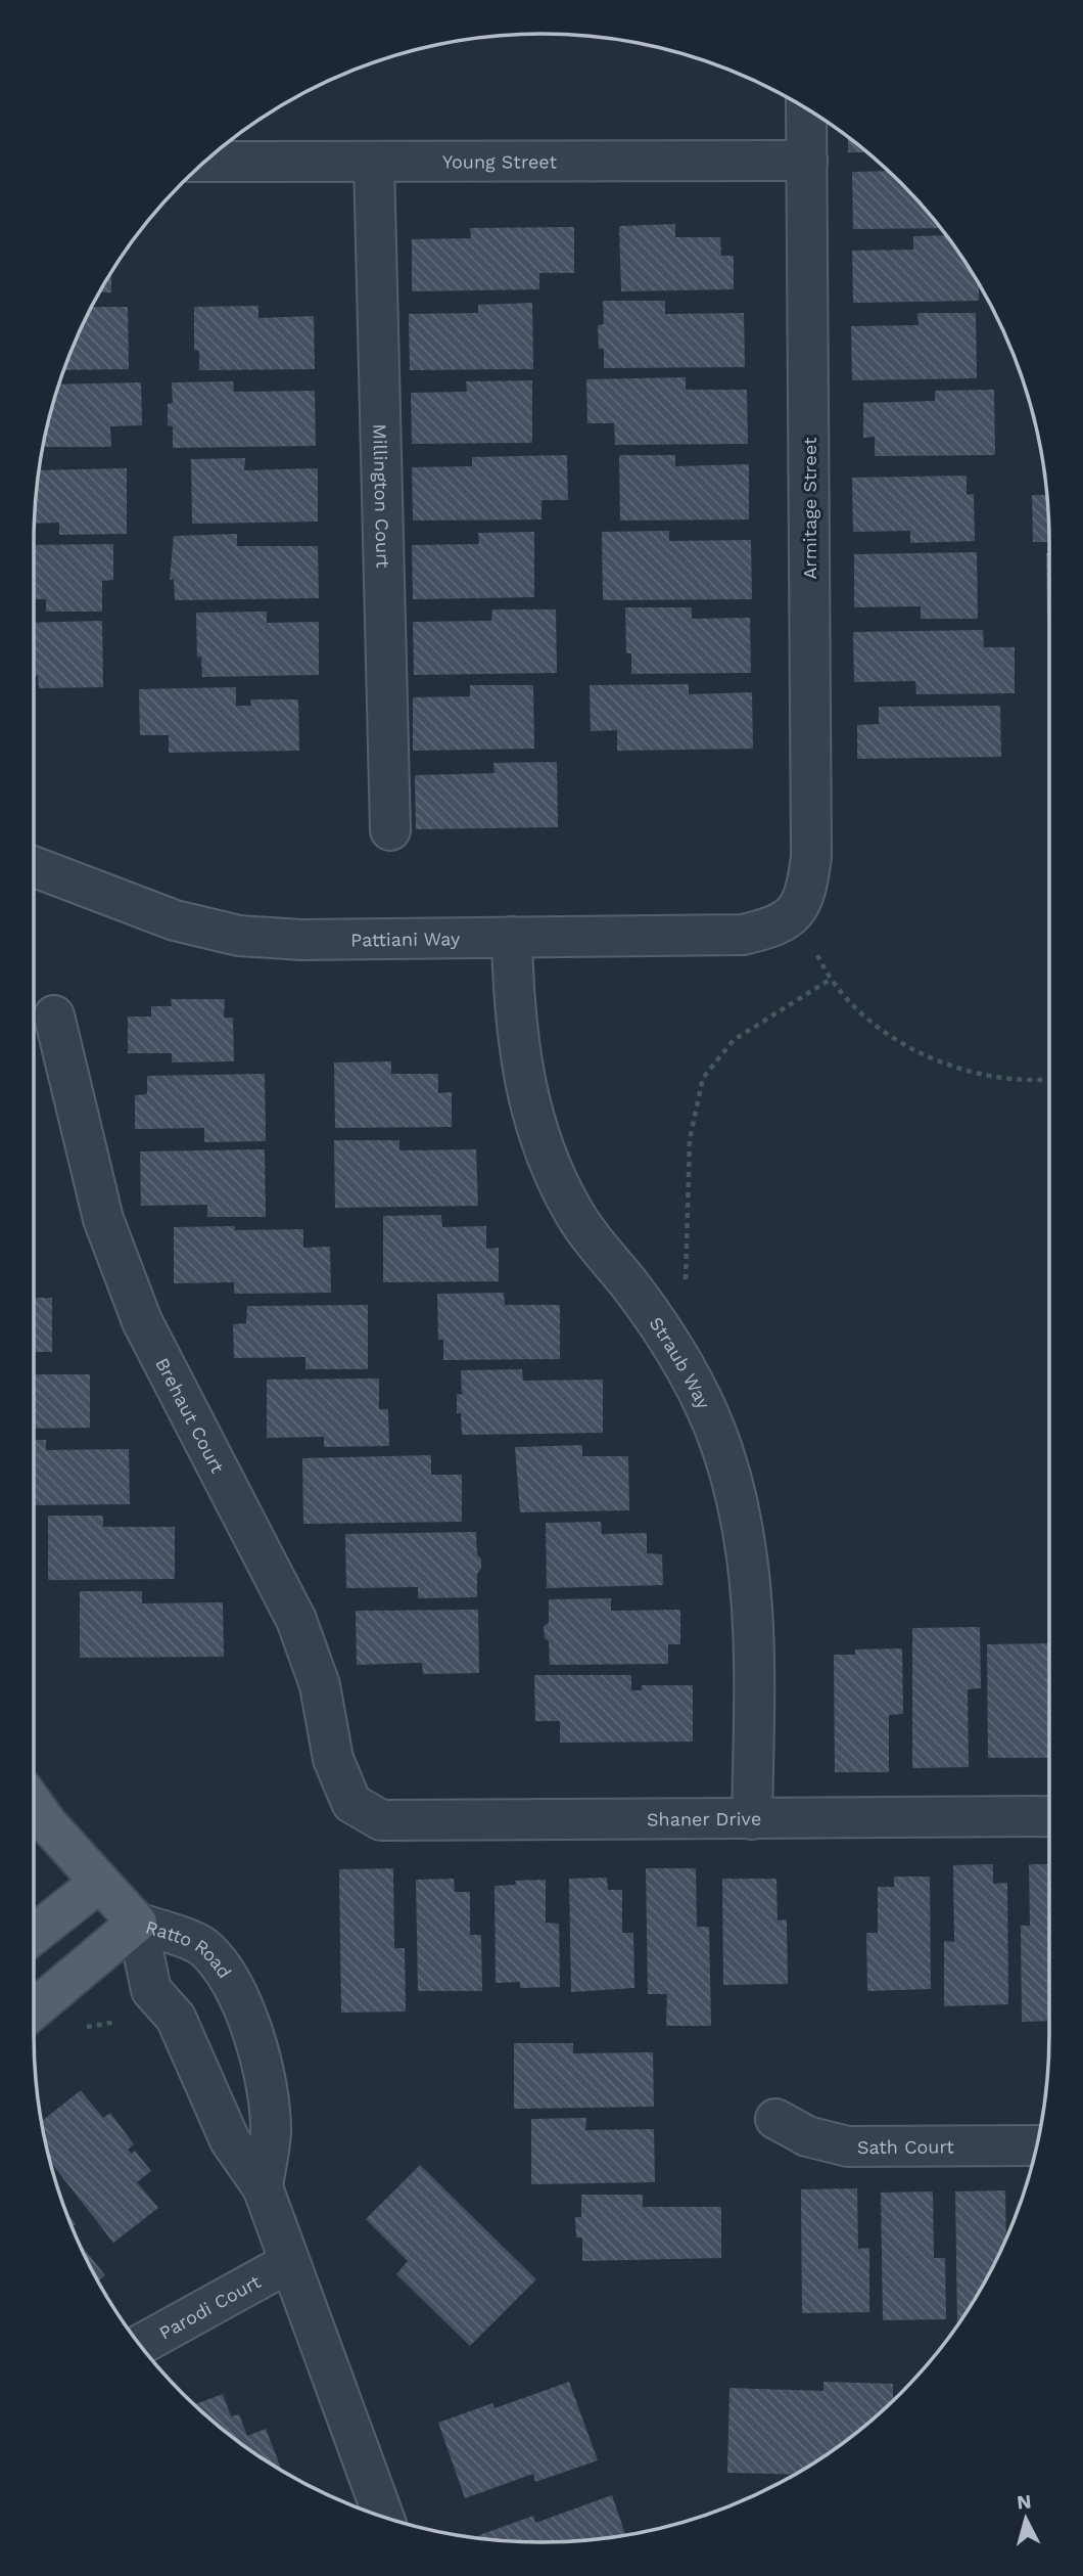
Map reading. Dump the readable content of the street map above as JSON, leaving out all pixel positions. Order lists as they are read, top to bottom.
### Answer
{
  "streets": {
    "street": [
      "Young Street",
      "Millington Court",
      "Armitage Street",
      "Pattiani Way",
      "Straub Way",
      "Brehaut Court",
      "Shaner Drive",
      "Ratto Road",
      "Sath Court",
      "Parodi Court"
    ]
  },
  "crossings": [
    ["Young Street", "Millington Court"],
    ["Young Street", "Armitage Street"],
    ["Armitage Street", "Pattiani Way"],
    ["Pattiani Way", "Straub Way"],
    ["Straub Way", "Shaner Drive"],
    ["Brehaut Court", "Shaner Drive"],
    ["Ratto Road", "Parodi Court"]
  ],
  "north": "top"
}
